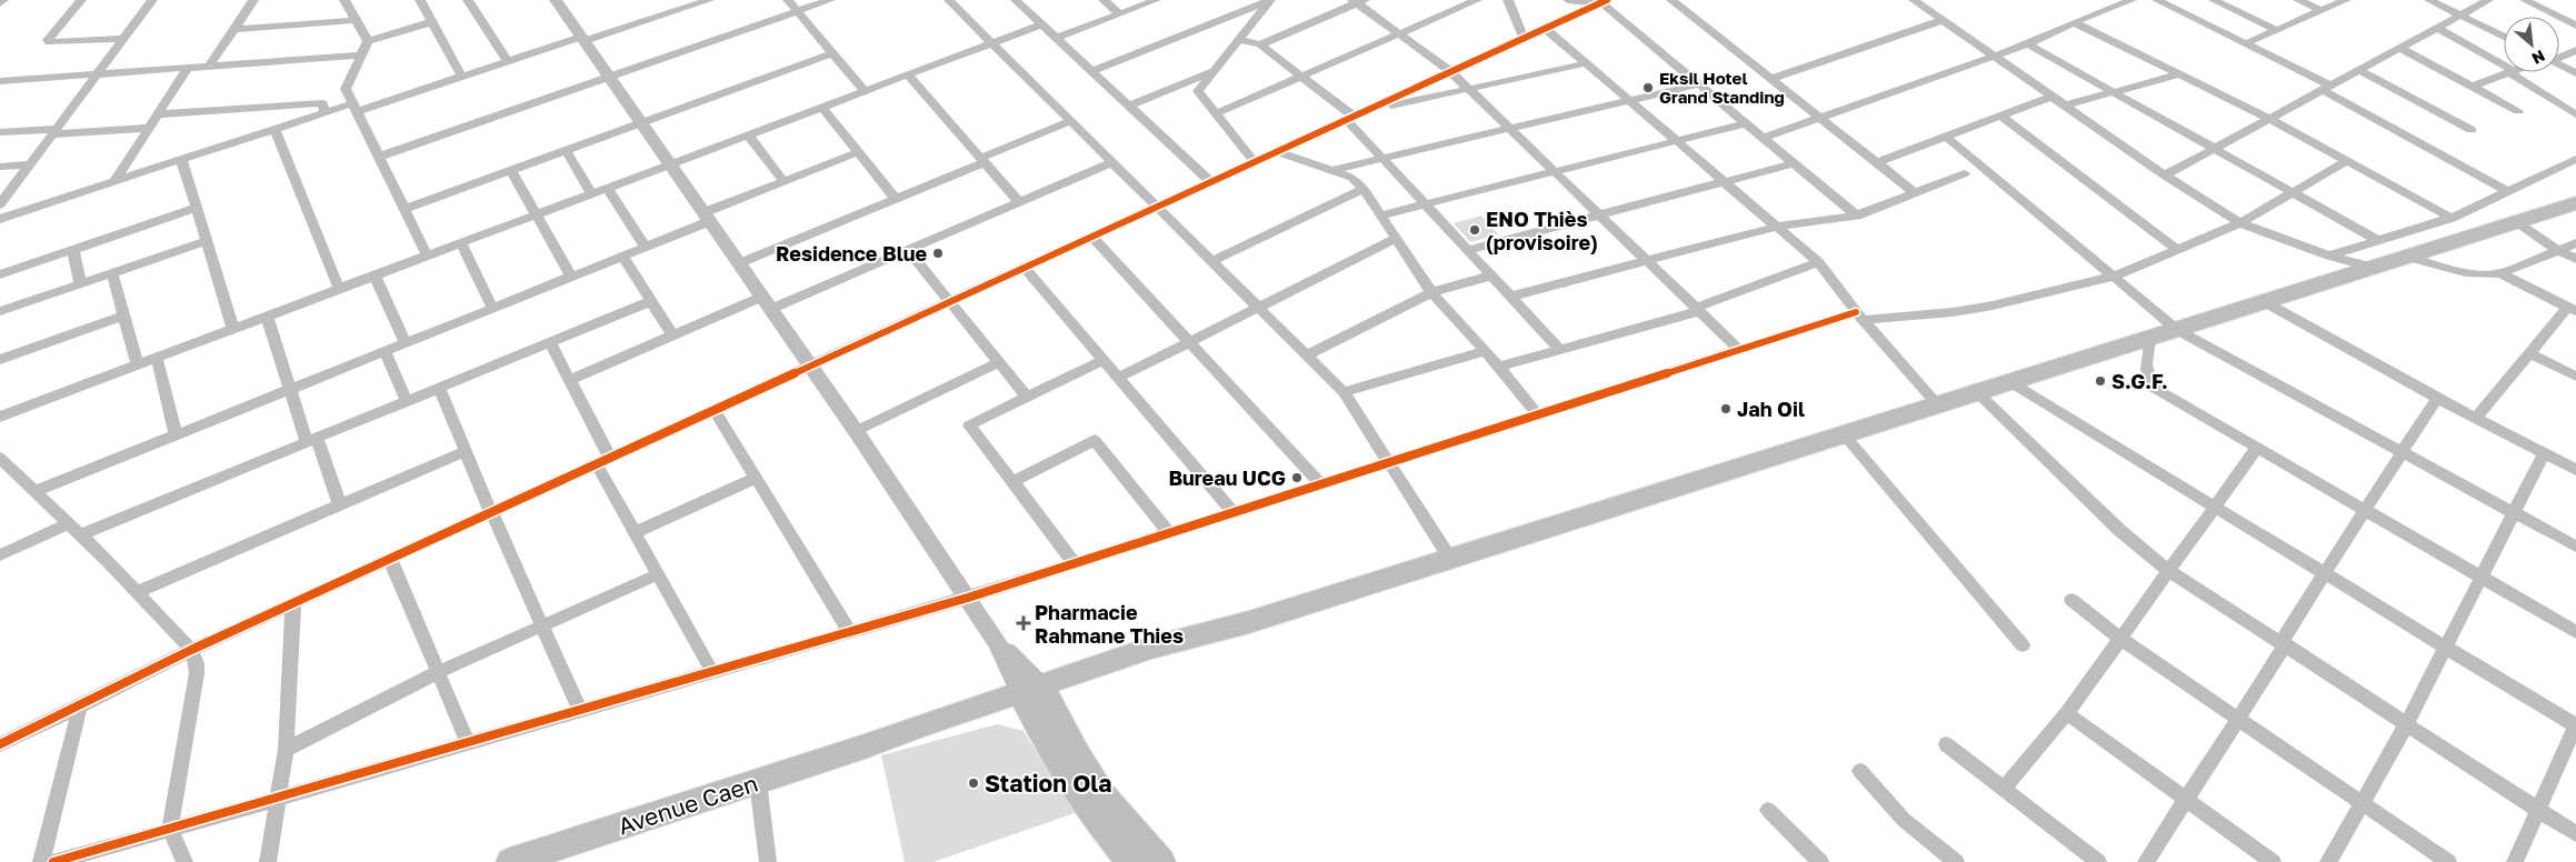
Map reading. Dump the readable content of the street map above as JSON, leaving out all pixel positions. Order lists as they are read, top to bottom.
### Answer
{
  "streets": {
    "main road": ["Avenue Caen"]
  },
  "places": {
    "other": [
      "Eksil Hotel Grand Standing",
      "ENO Thiès (provisoire)",
      "Residence Blue",
      "S.G.F.",
      "Jah Oil",
      "Bureau UCG",
      "Station Ola"
    ],
    "health": ["Pharmacie Rahmane Thies"]
  },
  "north": "bottom right"
}
